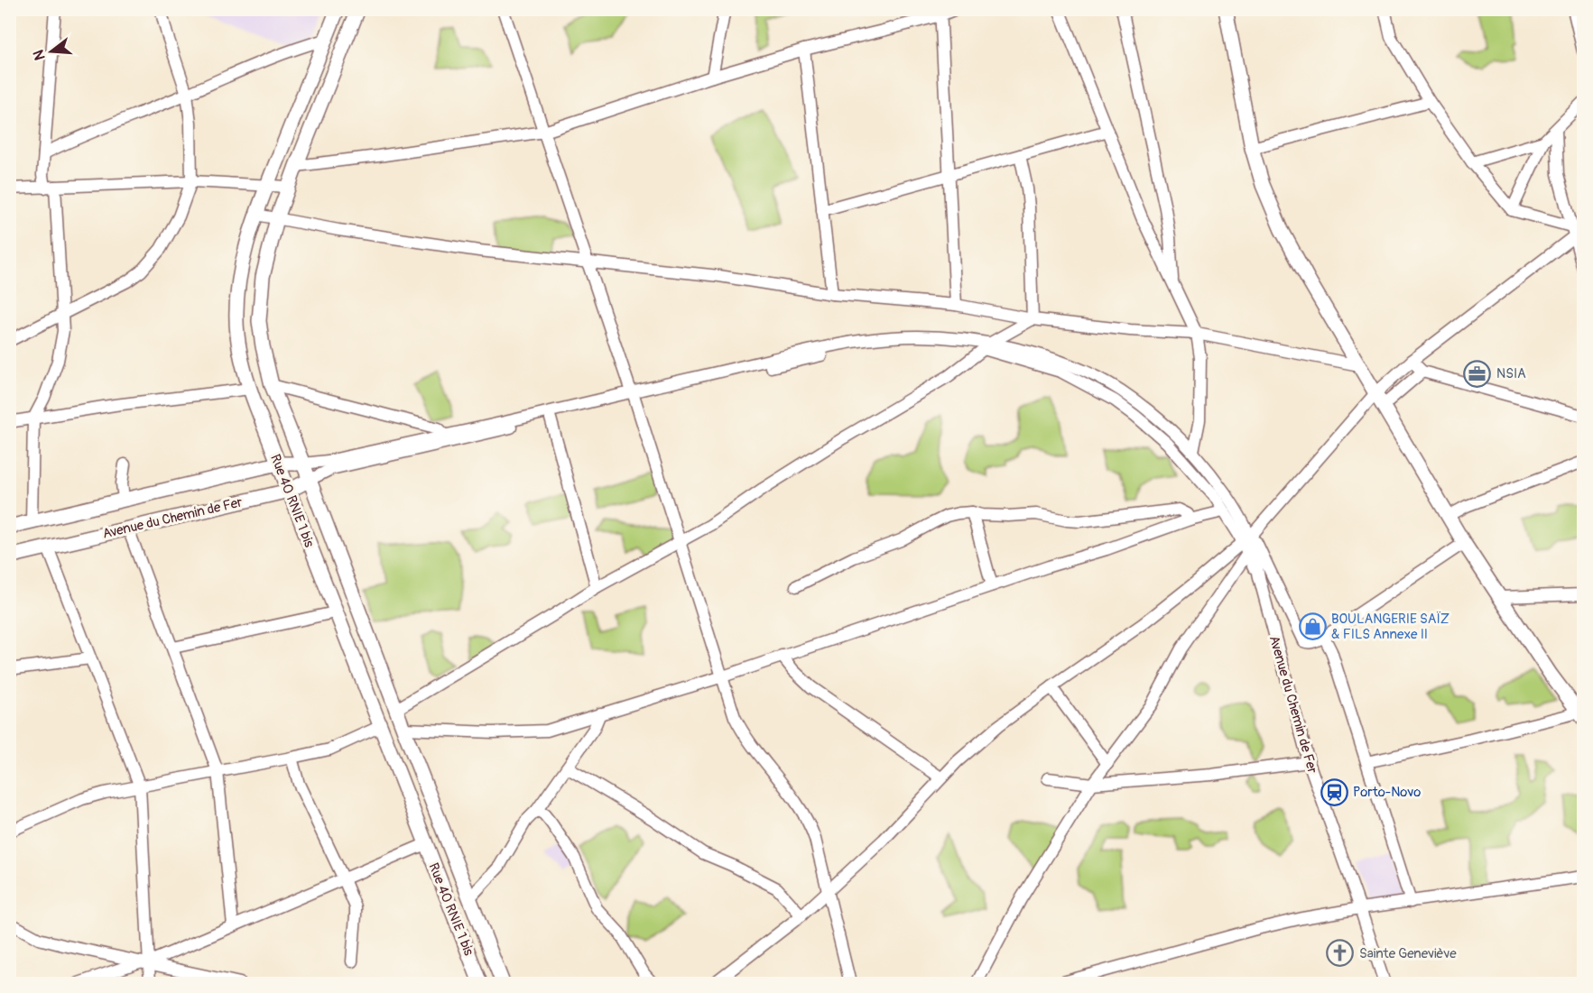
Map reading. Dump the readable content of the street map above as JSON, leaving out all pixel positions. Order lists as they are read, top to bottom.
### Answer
{
  "streets": {
    "main road": ["Rue 40 RNIE 1 bis", "Avenue du Chemin de Fer"]
  },
  "crossings": [
    ["Rue 40 RNIE 1 bis", "Avenue du Chemin de Fer"]
  ],
  "places": {
    "office": ["NSIA"],
    "shop": ["BOULANGERIE SAÏZ & FILS Annexe II"],
    "station": ["Porto-Novo"],
    "church": ["Sainte Geneviève"]
  },
  "north": "left"
}
